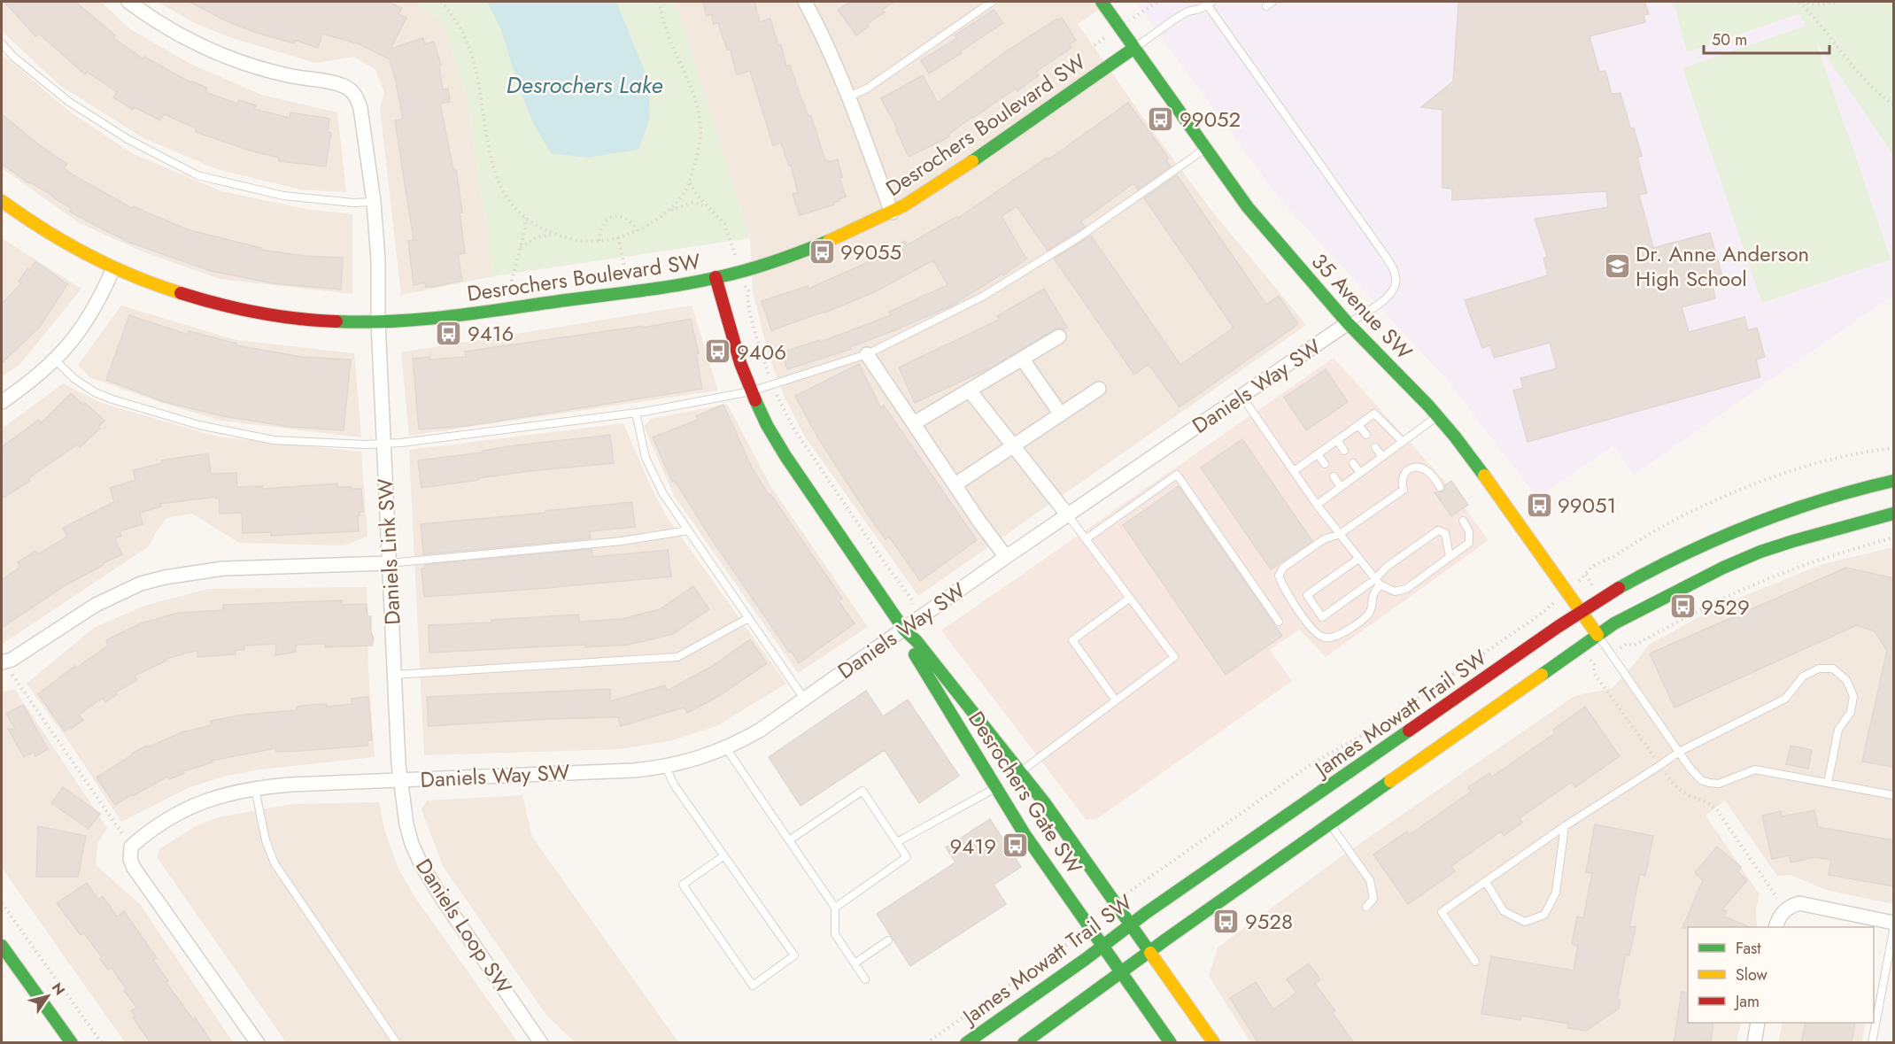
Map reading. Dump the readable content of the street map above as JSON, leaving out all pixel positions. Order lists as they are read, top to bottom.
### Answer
{
  "streets": {
    "street": [
      "Desrochers Boulevard SW",
      "35 Avenue SW",
      "Daniels Way SW",
      "Daniels Link SW",
      "James Mowatt Trail SW",
      "Desrochers Gate SW",
      "Daniels Loop SW"
    ]
  },
  "crossings": [
    ["Desrochers Boulevard SW", "35 Avenue SW"],
    ["Desrochers Boulevard SW", "Daniels Link SW"],
    ["Desrochers Boulevard SW", "Desrochers Gate SW"],
    ["35 Avenue SW", "Daniels Way SW"],
    ["35 Avenue SW", "James Mowatt Trail SW"],
    ["Daniels Way SW", "Daniels Link SW"],
    ["Daniels Way SW", "Desrochers Gate SW"],
    ["Daniels Way SW", "Daniels Loop SW"],
    ["Daniels Link SW", "Daniels Loop SW"],
    ["James Mowatt Trail SW", "Desrochers Gate SW"]
  ],
  "water": ["Desrochers Lake"],
  "places": {
    "bus stop": [
      "99052",
      "99055",
      "9416",
      "9406",
      "99051",
      "9529",
      "9419",
      "9528"
    ],
    "school or university": ["Dr. Anne Anderson High School"]
  },
  "legend": ["Fast", "Slow", "Jam"],
  "scale_bar": "50 m",
  "north": "top right"
}
